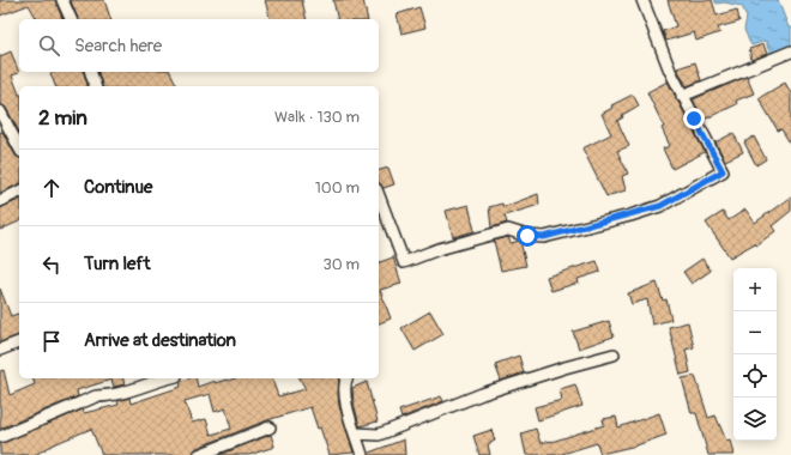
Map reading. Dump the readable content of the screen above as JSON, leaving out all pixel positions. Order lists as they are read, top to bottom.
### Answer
{
  "page": {
    "search": "Search here",
    "heading": ["2 min", "Walk · 130 m"],
    "list": [
      ["Continue", "100 m"],
      ["Turn left", "30 m"],
      "Arrive at destination"
    ],
    "map_buttons": ["+", "−"]
  }
}
